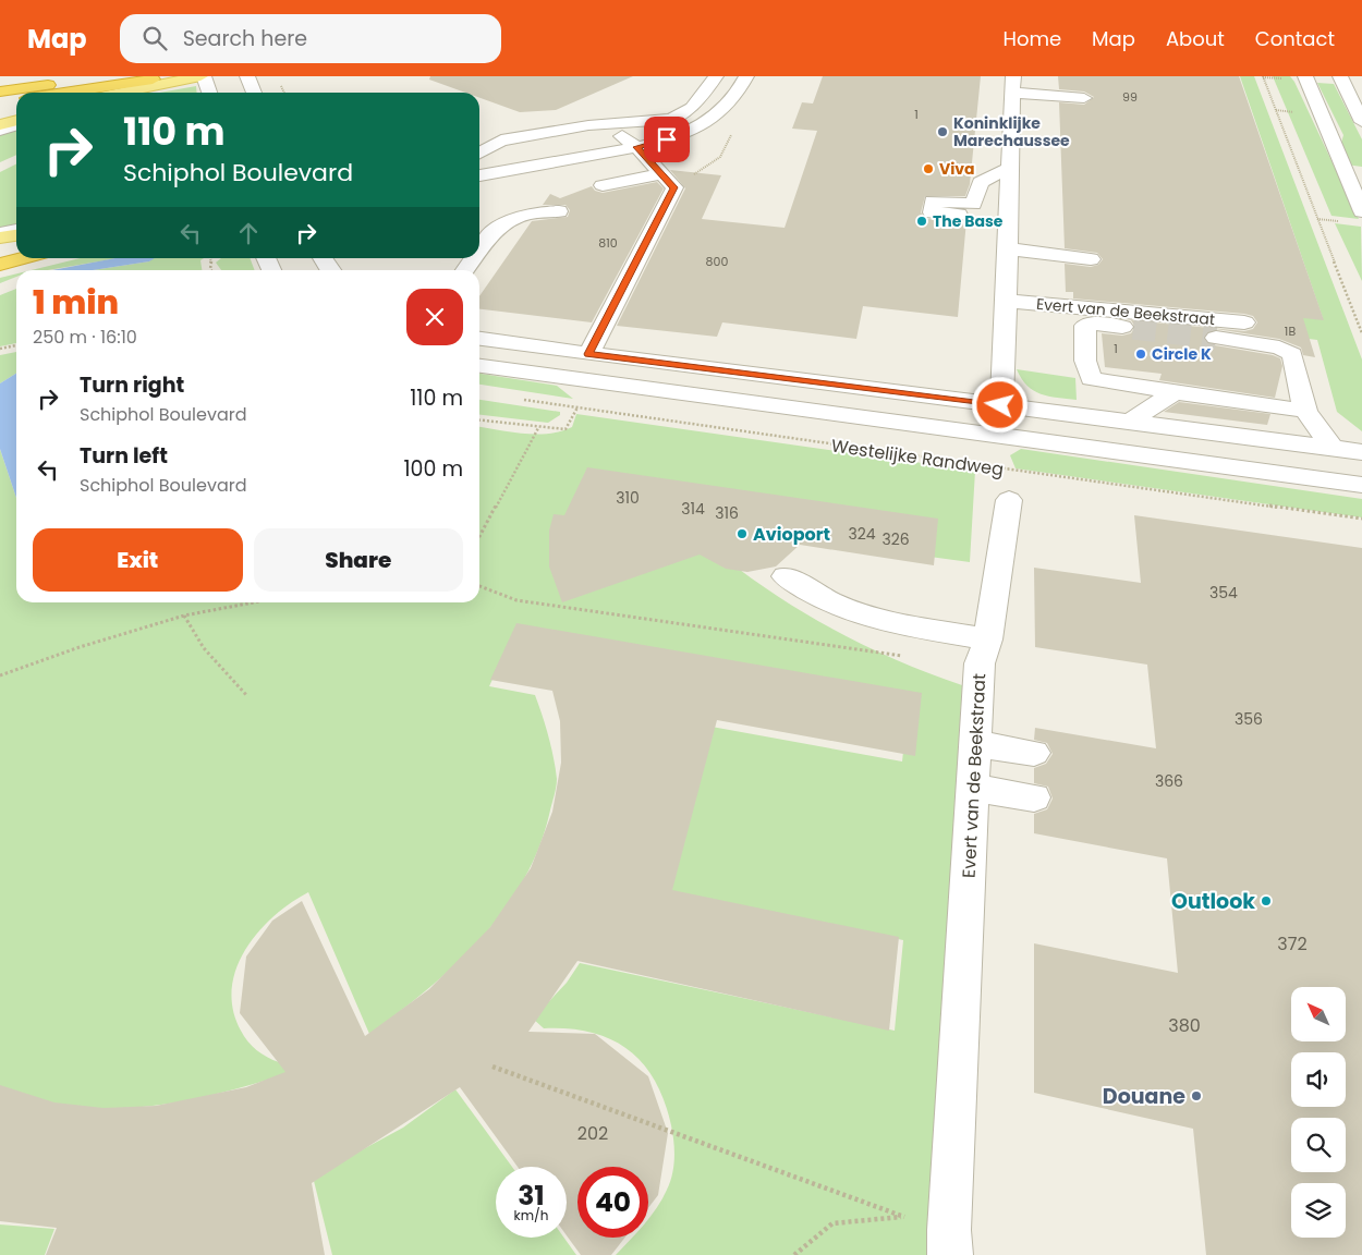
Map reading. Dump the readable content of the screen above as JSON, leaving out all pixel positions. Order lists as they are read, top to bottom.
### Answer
{
  "streets": {
    "street": ["Evert van de Beekstraat", "Westelijke Randweg"]
  },
  "crossings": [
    ["Evert van de Beekstraat", "Westelijke Randweg"]
  ],
  "places": [
    "Koninklijke Marechaussee",
    "Viva",
    "The Base",
    "Circle K",
    "Avioport",
    "Outlook",
    "Douane"
  ],
  "house_numbers": [
    "99",
    "1",
    "810",
    "800",
    "1B",
    "1",
    "310",
    "314",
    "316",
    "324",
    "326",
    "354",
    "356",
    "366",
    "372",
    "380",
    "202"
  ],
  "north": "top left",
  "page": {
    "header": "Map",
    "search": "Search here",
    "nav": [
      "Home",
      "Map",
      "About",
      "Contact"
    ],
    "turn": ["110 m", "Schiphol Boulevard"],
    "heading": ["1 min", "250 m · 16:10"],
    "list": [
      {
        "name": "Turn right",
        "note": "Schiphol Boulevard",
        "value": "110 m"
      },
      {
        "name": "Turn left",
        "note": "Schiphol Boulevard",
        "value": "100 m"
      }
    ],
    "buttons": ["Exit", "Share"],
    "speed": "31 km/h",
    "limit": "40"
  }
}
